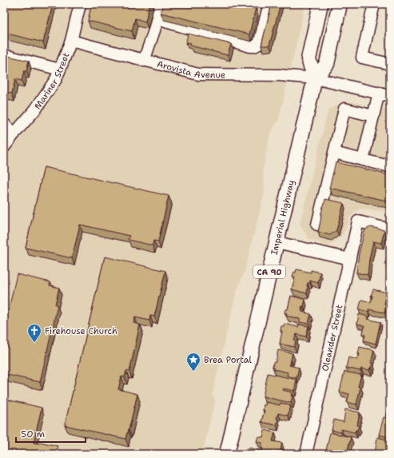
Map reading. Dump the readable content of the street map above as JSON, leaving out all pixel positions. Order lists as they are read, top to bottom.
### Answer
{
  "streets": {
    "main road": ["Imperial Highway", "CA 90"],
    "street": ["Arovista Avenue", "Mariner Street", "Oleander Street"]
  },
  "crossings": [
    ["Arovista Avenue", "Mariner Street"],
    ["Arovista Avenue", "Imperial Highway"]
  ],
  "places": {
    "church": ["Firehouse Church"],
    "place": ["Brea Portal"]
  },
  "scale_bar": "50 m"
}
